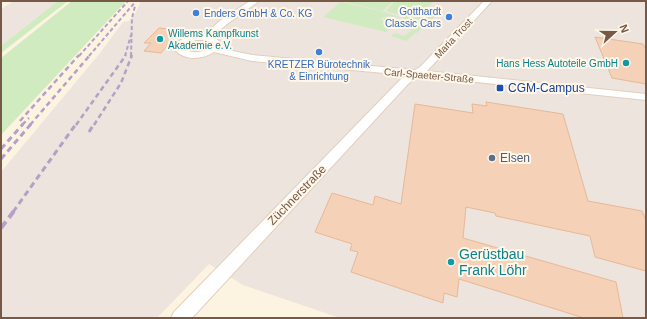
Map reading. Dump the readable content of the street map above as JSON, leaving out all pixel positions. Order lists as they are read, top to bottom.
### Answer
{
  "streets": {
    "street": ["Maria Trost", "Carl-Spaeter-Straße", "Züchnerstraße"]
  },
  "crossings": [
    ["Maria Trost", "Carl-Spaeter-Straße"],
    ["Maria Trost", "Züchnerstraße"],
    ["Carl-Spaeter-Straße", "Züchnerstraße"]
  ],
  "places": {
    "other": [
      "Enders GmbH & Co. KG",
      "Gotthardt Classic Cars",
      "Willems Kampfkunst Akademie e.V.",
      "KRETZER Bürotechnik & Einrichtung",
      "Hans Hess Autoteile GmbH",
      "Elsen",
      "Gerüstbau Frank Löhr"
    ],
    "transit": ["CGM-Campus"]
  },
  "north": "right"
}
